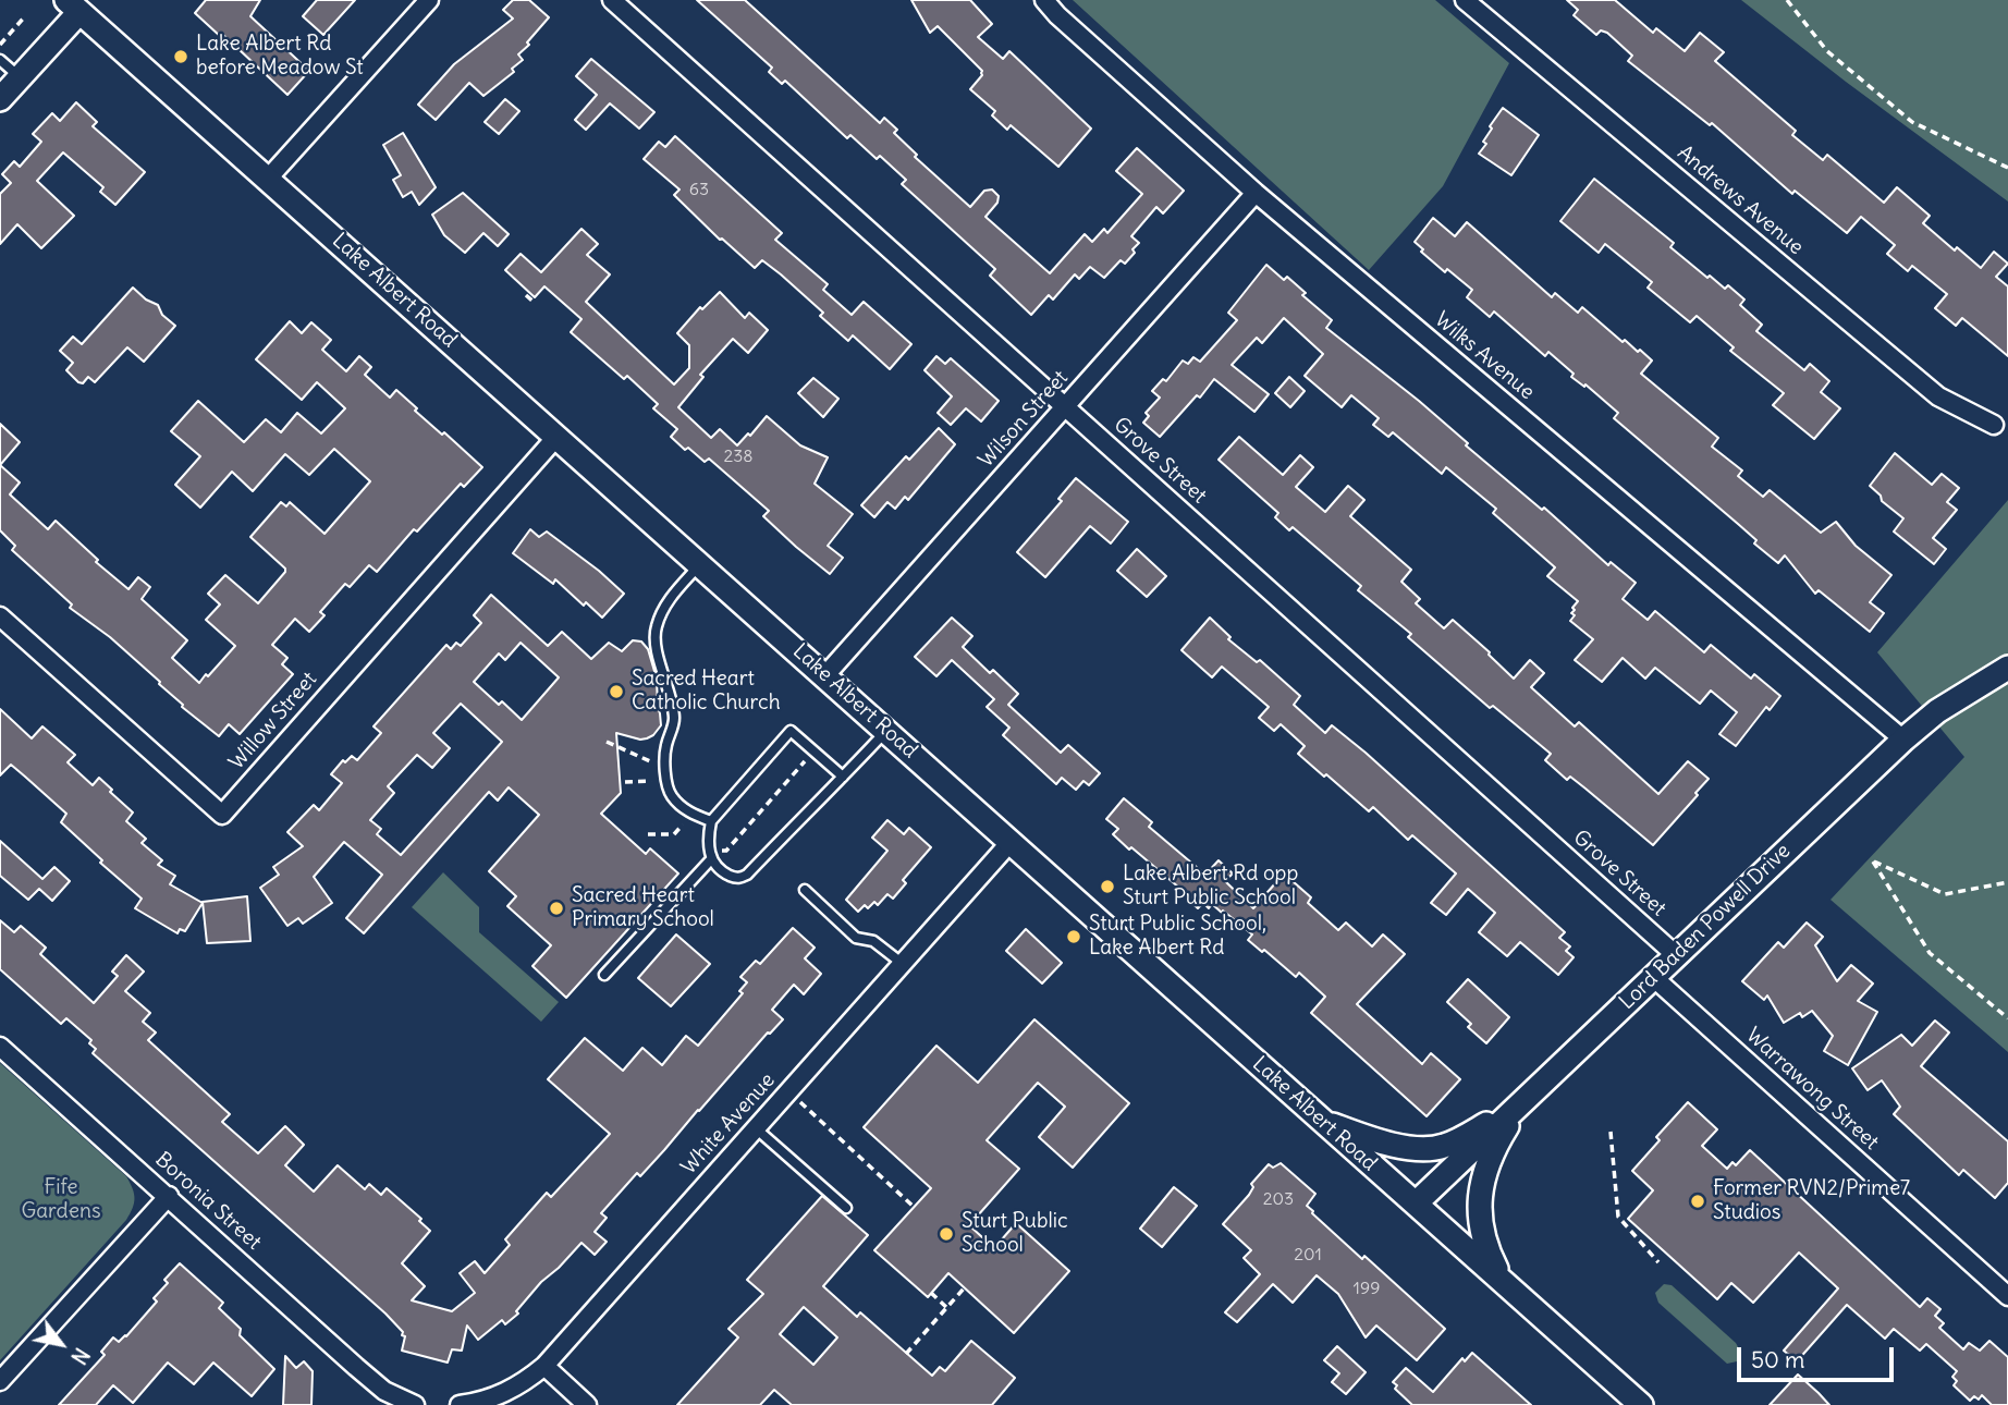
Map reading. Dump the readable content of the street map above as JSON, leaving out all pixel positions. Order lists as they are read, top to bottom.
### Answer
{
  "streets": {
    "main road": ["Lake Albert Road", "Lord Baden Powell Drive"],
    "street": [
      "Andrews Avenue",
      "Wilks Avenue",
      "Wilson Street",
      "Grove Street",
      "Willow Street",
      "Warrawong Street",
      "White Avenue",
      "Boronia Street"
    ]
  },
  "crossings": [
    ["Lake Albert Road", "Wilson Street"],
    ["Lake Albert Road", "Willow Street"],
    ["Lake Albert Road", "Lord Baden Powell Drive"],
    ["Lake Albert Road", "White Avenue"],
    ["Wilks Avenue", "Wilson Street"],
    ["Wilks Avenue", "Lord Baden Powell Drive"],
    ["Wilson Street", "Grove Street"],
    ["Grove Street", "Lord Baden Powell Drive"],
    ["Lord Baden Powell Drive", "Warrawong Street"]
  ],
  "parks": ["Fife Gardens"],
  "places": [
    "Lake Albert Rd before Meadow St",
    "Sacred Heart Catholic Church",
    "Lake Albert Rd opp Sturt Public School",
    "Sacred Heart Primary School",
    "Sturt Public School, Lake Albert Rd",
    "Former RVN2/Prime7 Studios",
    "Sturt Public School"
  ],
  "house_numbers": [
    "63",
    "238",
    "203",
    "201",
    "199"
  ],
  "scale_bar": "50 m",
  "north": "bottom right"
}
